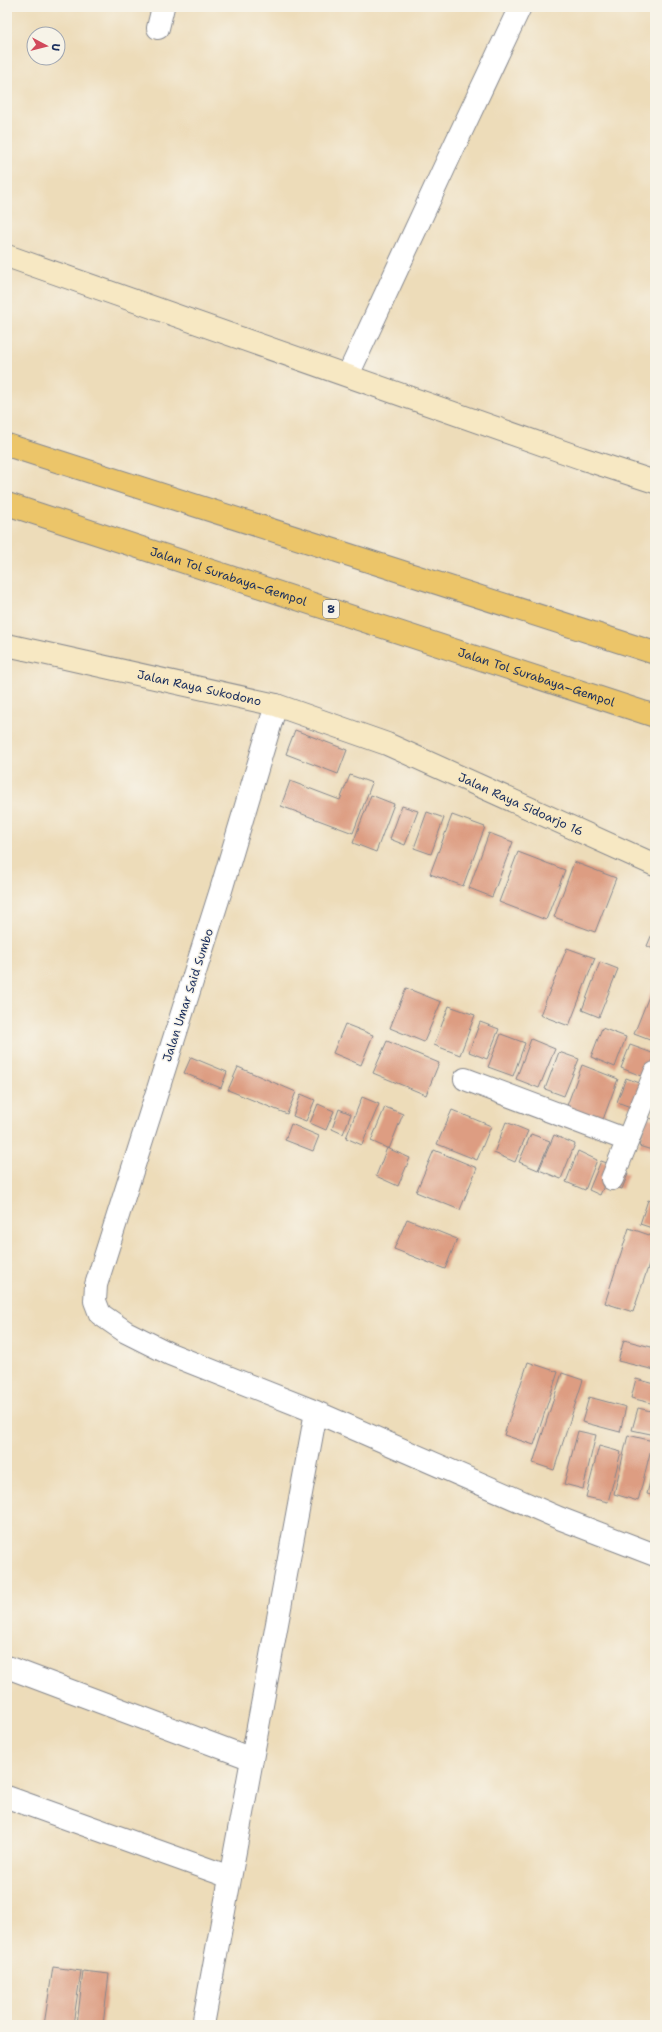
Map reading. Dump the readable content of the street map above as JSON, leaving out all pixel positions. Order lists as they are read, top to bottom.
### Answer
{
  "streets": {
    "highway": ["Jalan Tol Surabaya–Gempol", "8"],
    "main road": ["Jalan Raya Sukodono", "Jalan Raya Sidoarjo 16"],
    "street": ["Jalan Umar Said Sumbo"]
  },
  "crossings": [
    ["Jalan Raya Sukodono", "Jalan Raya Sidoarjo 16"],
    ["Jalan Raya Sukodono", "Jalan Umar Said Sumbo"]
  ],
  "north": "right"
}
